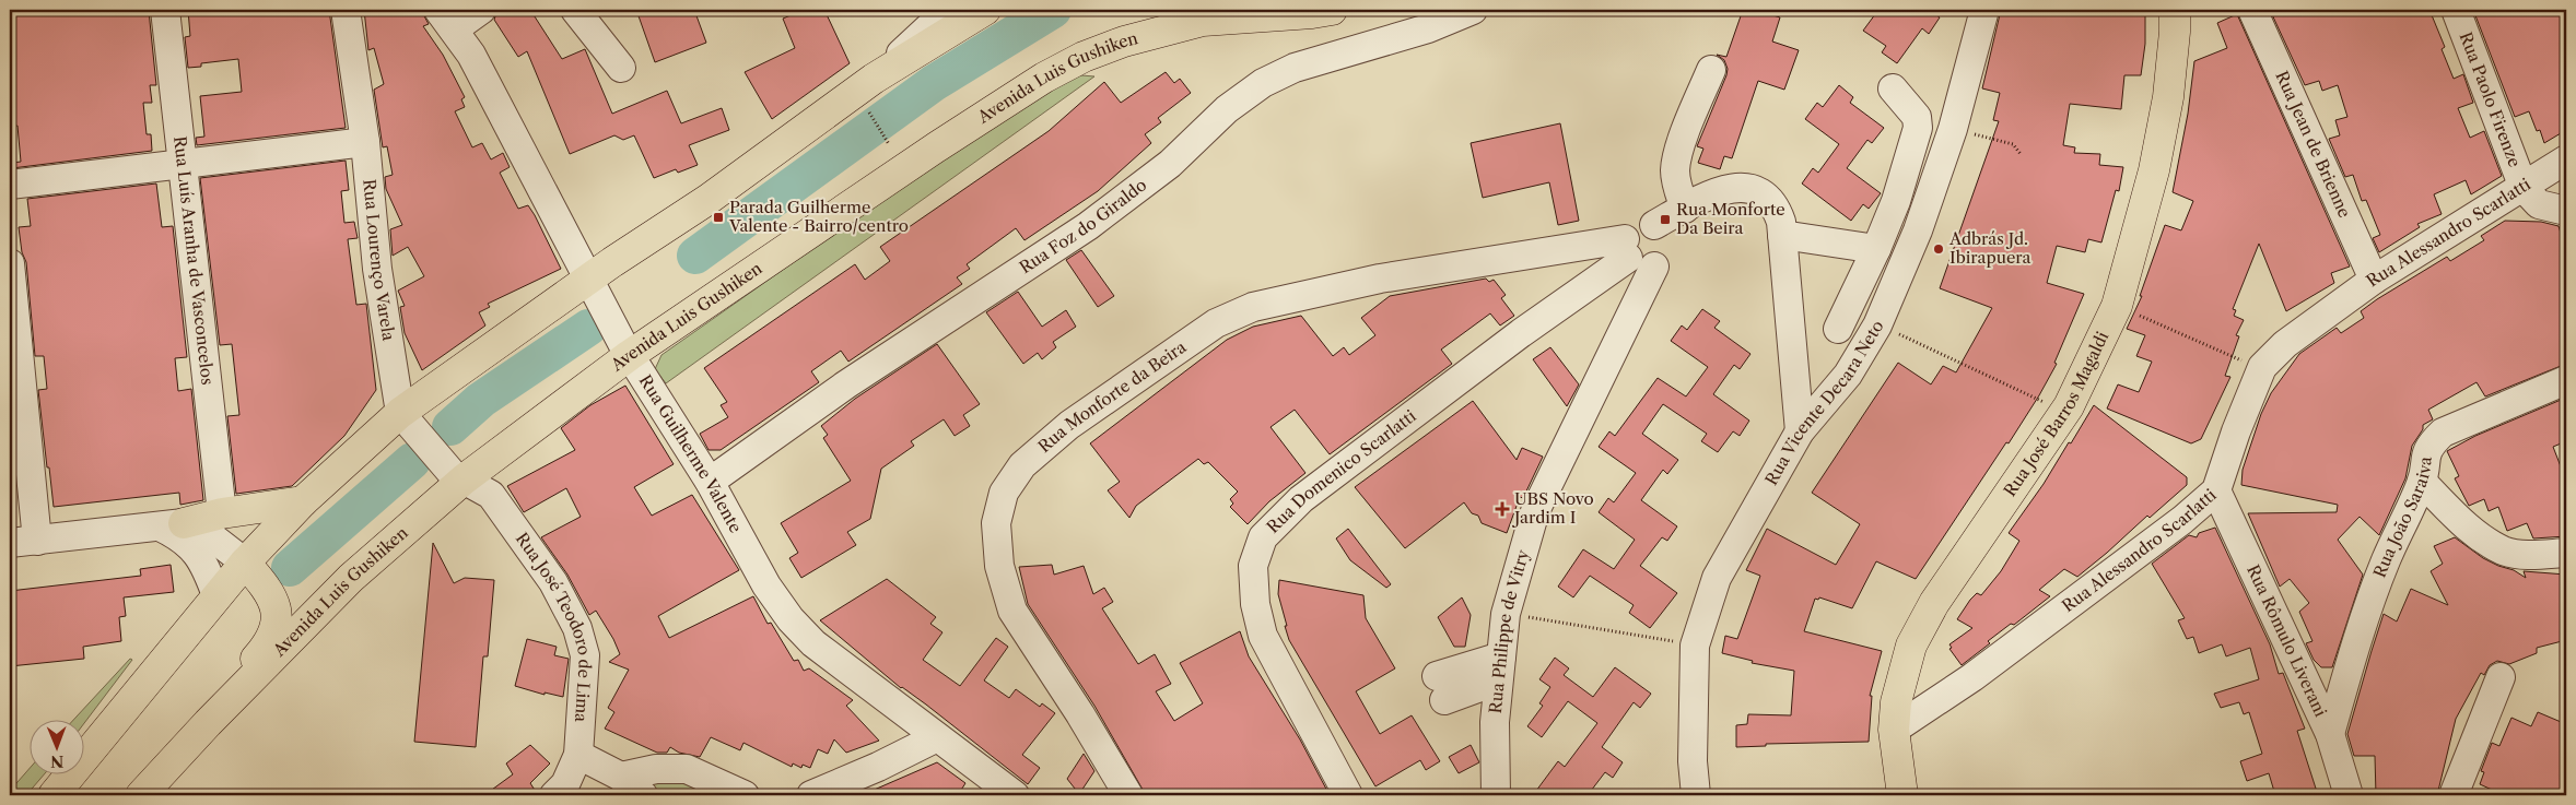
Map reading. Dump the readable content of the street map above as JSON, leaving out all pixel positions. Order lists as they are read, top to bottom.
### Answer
{
  "streets": {
    "main road": ["Avenida Luis Gushiken", "Rua José Barros Magaldi"],
    "street": [
      "Rua Paolo Firenze",
      "Rua Jean de Brienne",
      "Rua Foz do Giraldo",
      "Rua Alessandro Scarlatti",
      "Rua Lourenço Varela",
      "Rua Luís Aranha de Vasconcelos",
      "Rua Monforte da Beira",
      "Rua Vicente Decara Neto",
      "Rua Guilherme Valente",
      "Rua Domenico Scarlatti",
      "Rua João Saraiva",
      "Rua José Teodoro de Lima",
      "Rua Philippe de Vitry",
      "Rua Rômulo Liverani"
    ]
  },
  "crossings": [
    ["Avenida Luis Gushiken", "Rua Guilherme Valente"],
    ["Avenida Luis Gushiken", "Rua José Teodoro de Lima"],
    ["Rua Paolo Firenze", "Rua Alessandro Scarlatti"],
    ["Rua Jean de Brienne", "Rua Alessandro Scarlatti"],
    ["Rua Foz do Giraldo", "Rua Guilherme Valente"],
    ["Rua Alessandro Scarlatti", "Rua José Barros Magaldi"],
    ["Rua Alessandro Scarlatti", "Rua Rômulo Liverani"],
    ["Rua Monforte da Beira", "Rua Domenico Scarlatti"],
    ["Rua Monforte da Beira", "Rua Philippe de Vitry"],
    ["Rua Domenico Scarlatti", "Rua Philippe de Vitry"],
    ["Rua João Saraiva", "Rua Rômulo Liverani"]
  ],
  "places": {
    "transit": ["Parada Guilherme Valente - Bairro/centro", "Rua Monforte Da Beira"],
    "other": ["Adbrás Jd. Ibirapuera"],
    "health": ["UBS Novo Jardim I"]
  },
  "north": "bottom"
}
